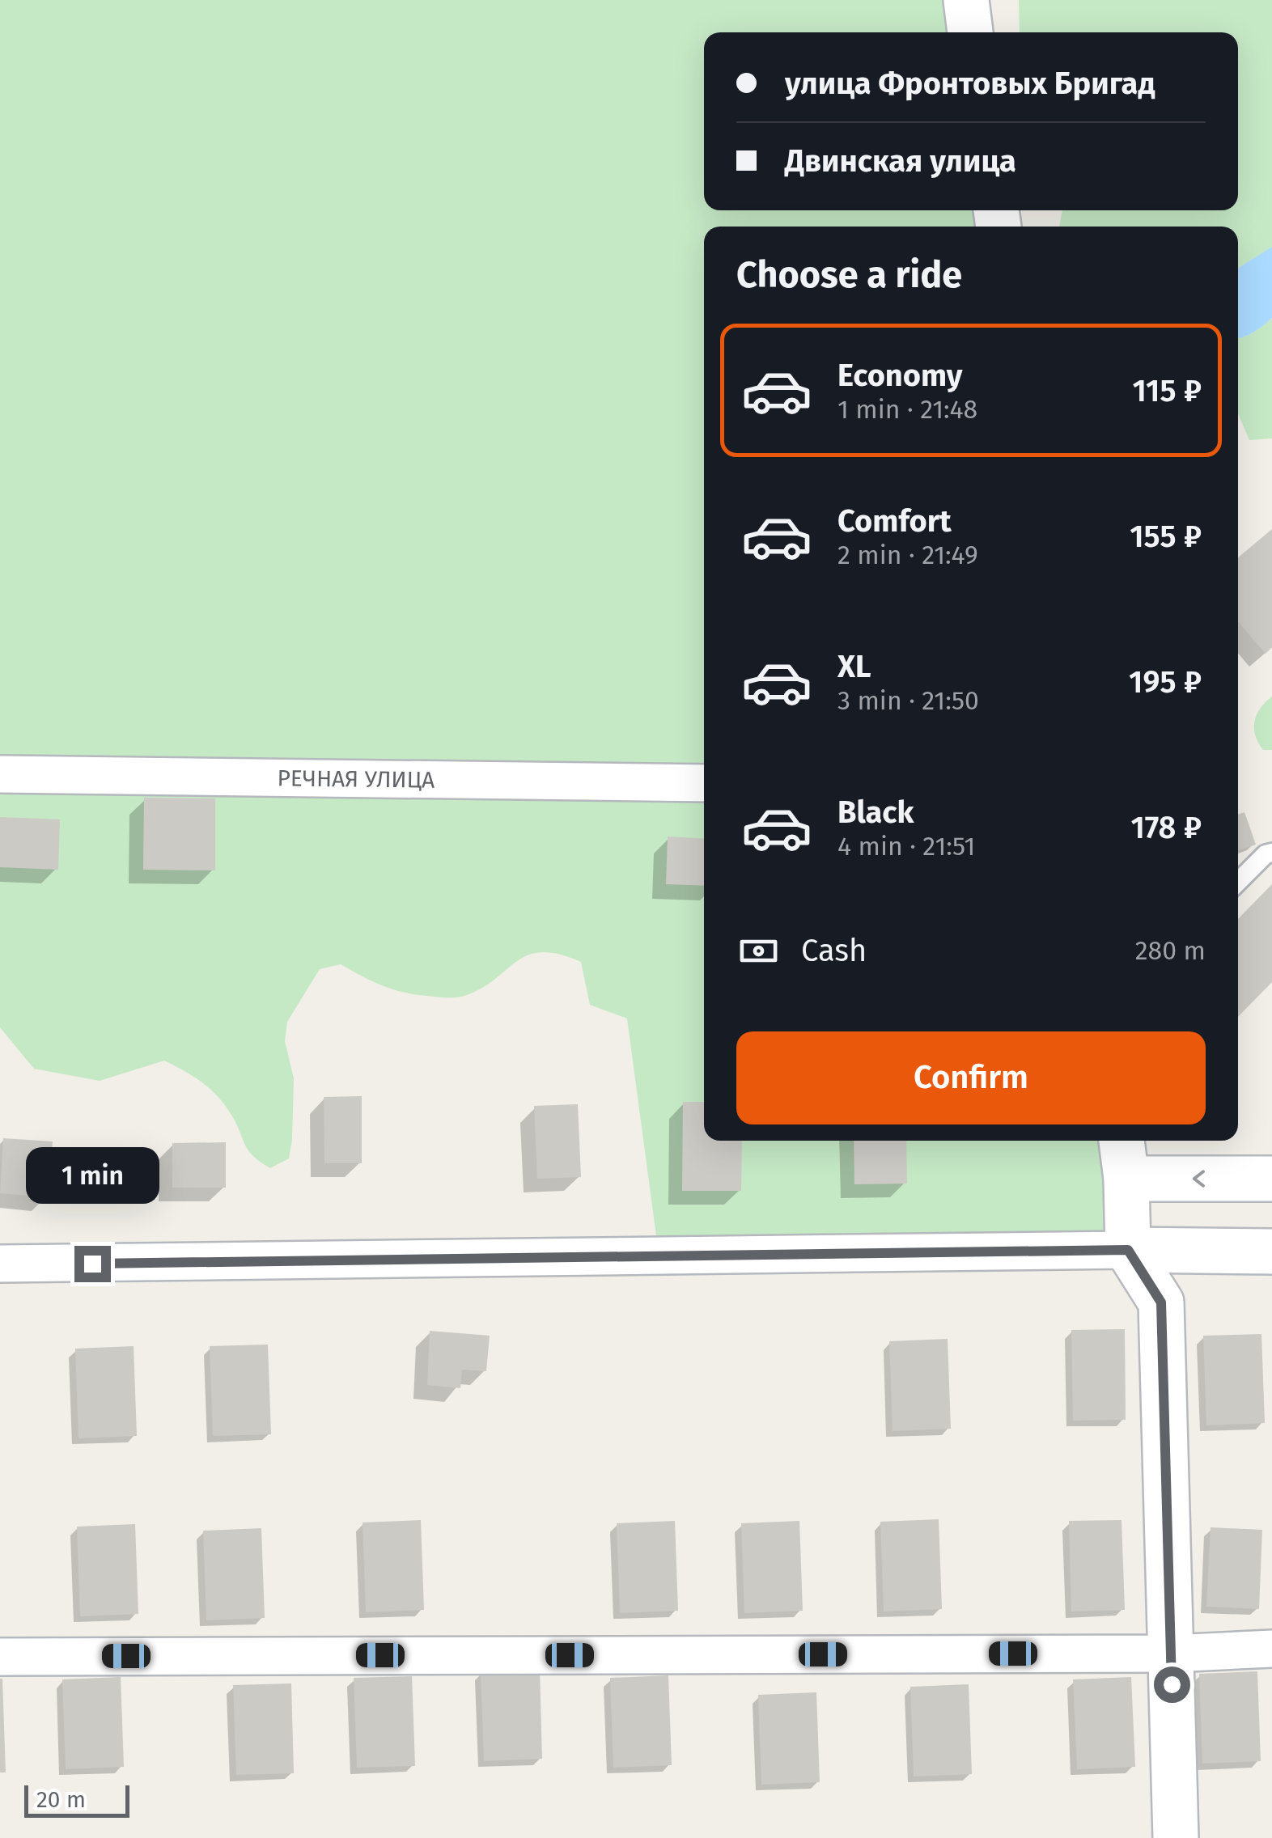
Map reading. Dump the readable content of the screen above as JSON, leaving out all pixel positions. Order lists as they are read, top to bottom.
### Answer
{
  "streets": {
    "street": ["РЕЧНАЯ УЛИЦА"]
  },
  "scale_bar": "20 m",
  "page": {
    "banner": ["улица Фронтовых Бригад", "Двинская улица"],
    "heading": "Choose a ride",
    "list": [
      {
        "name": "Economy",
        "note": "1 min · 21:48",
        "value": "115 ₽"
      },
      {
        "name": "Comfort",
        "note": "2 min · 21:49",
        "value": "155 ₽"
      },
      {
        "name": "XL",
        "note": "3 min · 21:50",
        "value": "195 ₽"
      },
      {
        "name": "Black",
        "note": "4 min · 21:51",
        "value": "178 ₽"
      }
    ],
    "pay": ["Cash", "280 m"],
    "buttons": "Confirm",
    "bubble": "1 min",
    "scale": "20 m"
  }
}
